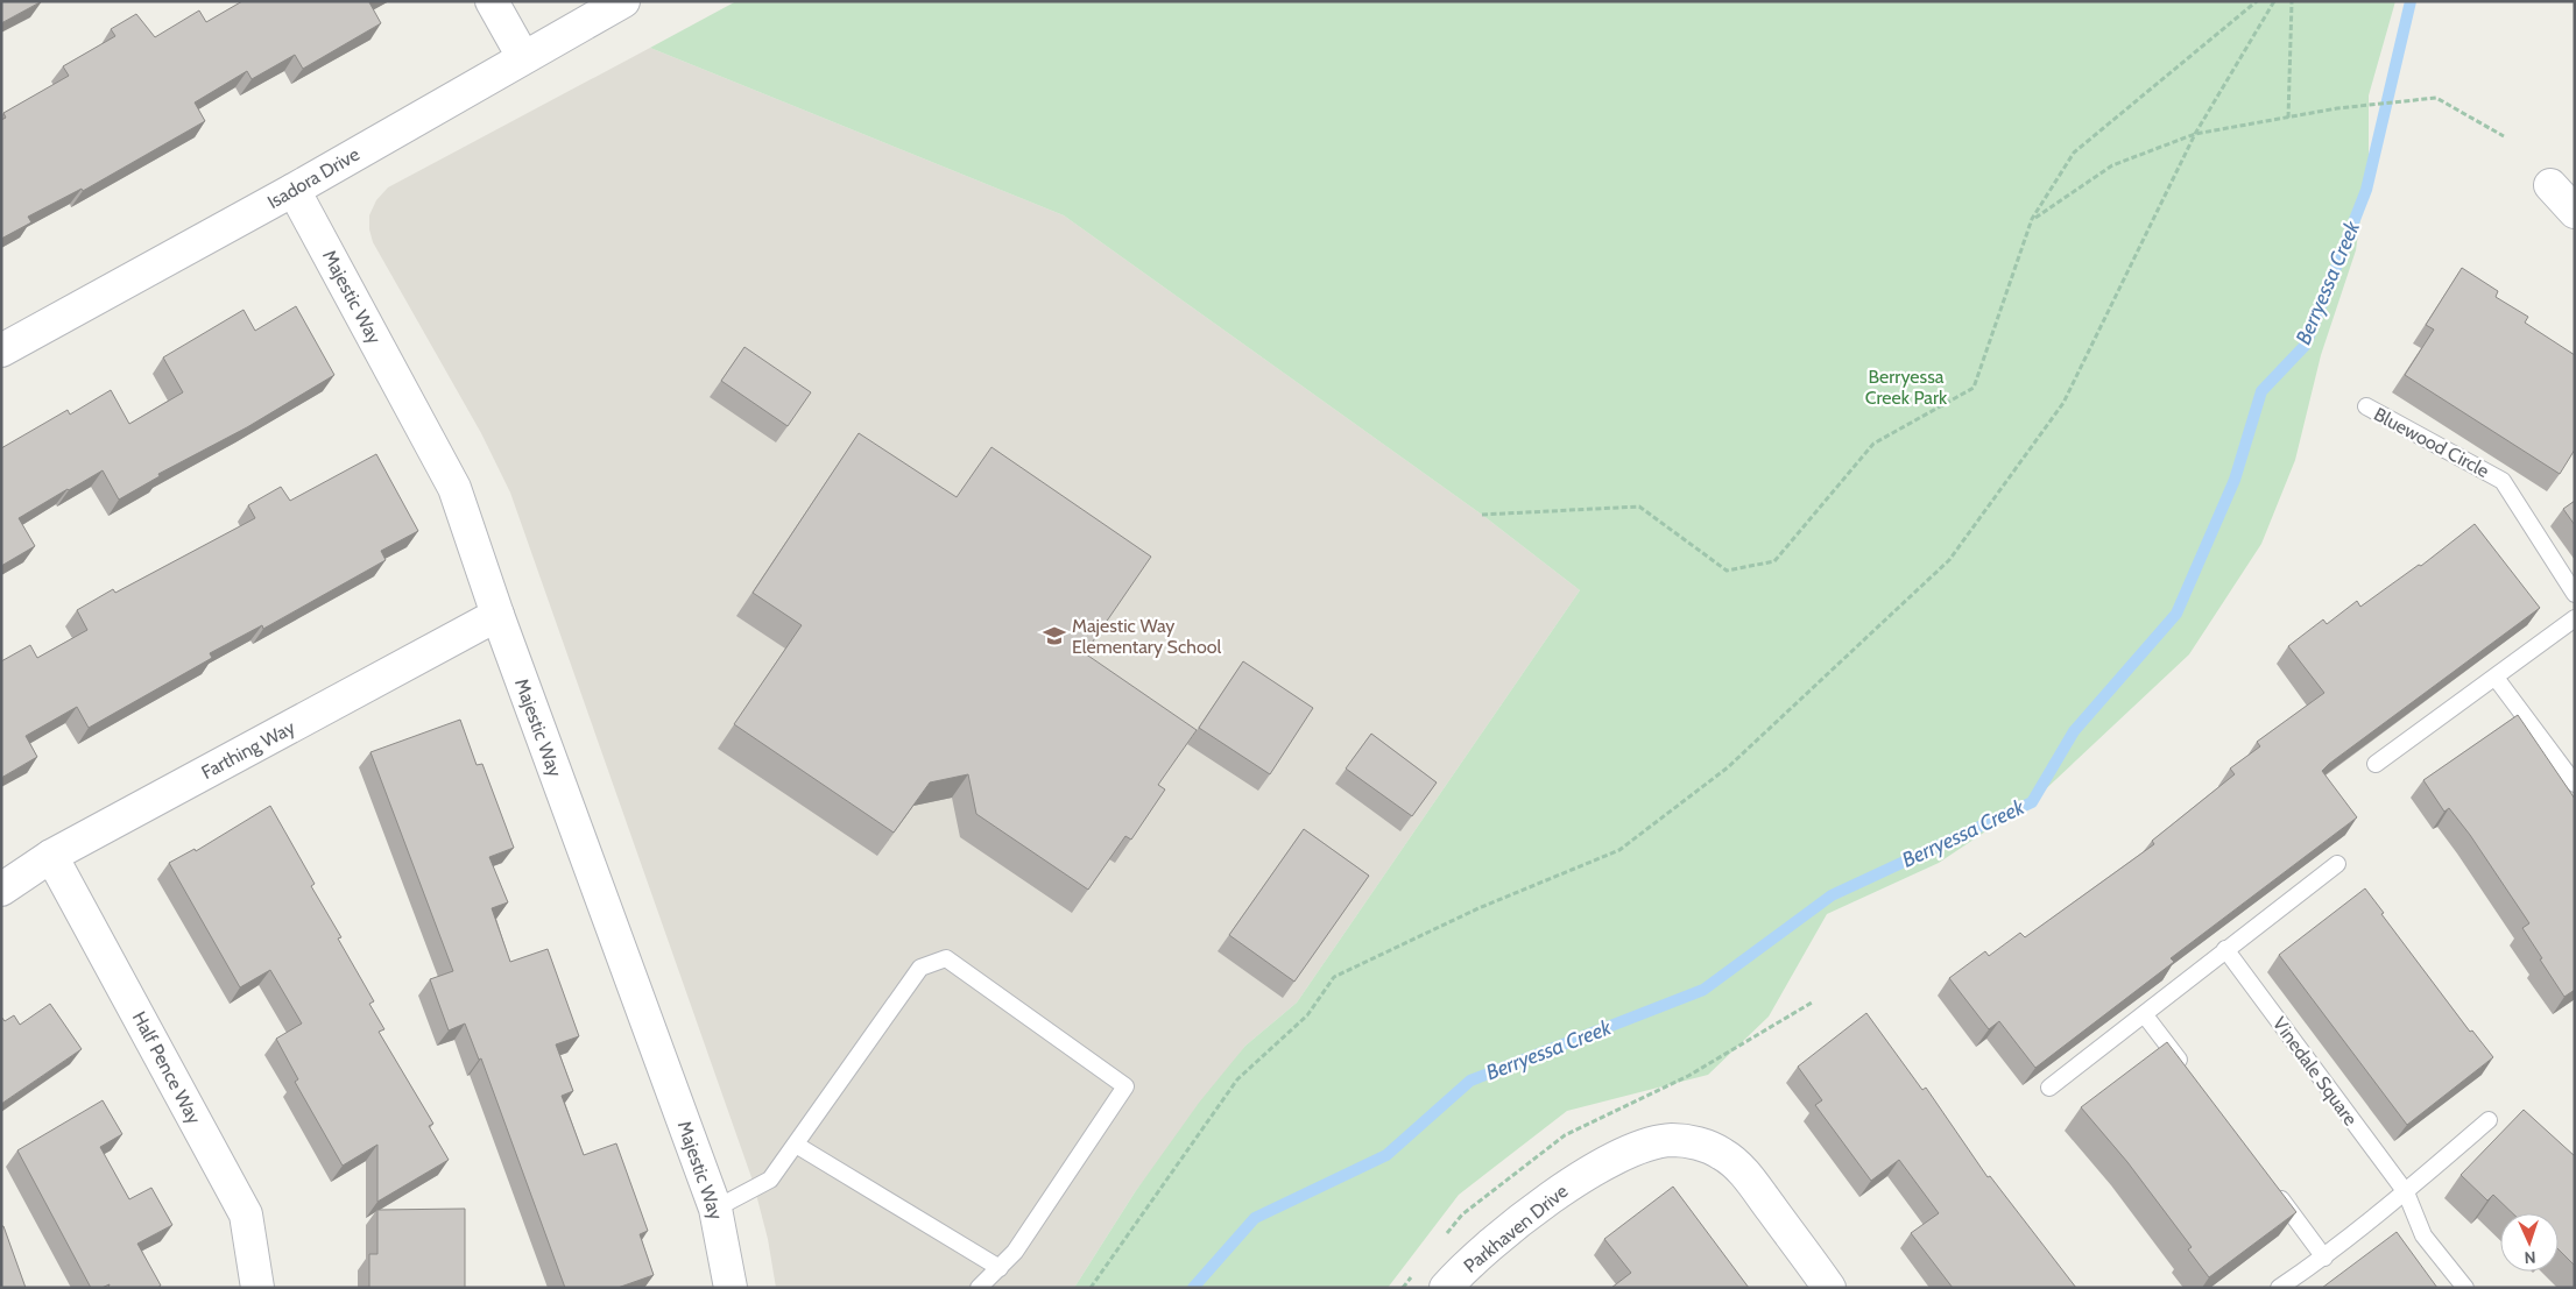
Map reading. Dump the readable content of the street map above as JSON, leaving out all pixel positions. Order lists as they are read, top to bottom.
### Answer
{
  "streets": {
    "street": [
      "Isadora Drive",
      "Majestic Way",
      "Farthing Way",
      "Half Pence Way",
      "Parkhaven Drive"
    ],
    "lane": ["Bluewood Circle", "Vinedale Square"]
  },
  "crossings": [
    ["Isadora Drive", "Majestic Way"],
    ["Majestic Way", "Farthing Way"],
    ["Farthing Way", "Half Pence Way"]
  ],
  "water": ["Berryessa Creek"],
  "parks": ["Berryessa Creek Park"],
  "places": {
    "school or university": ["Majestic Way Elementary School"]
  },
  "north": "bottom"
}
